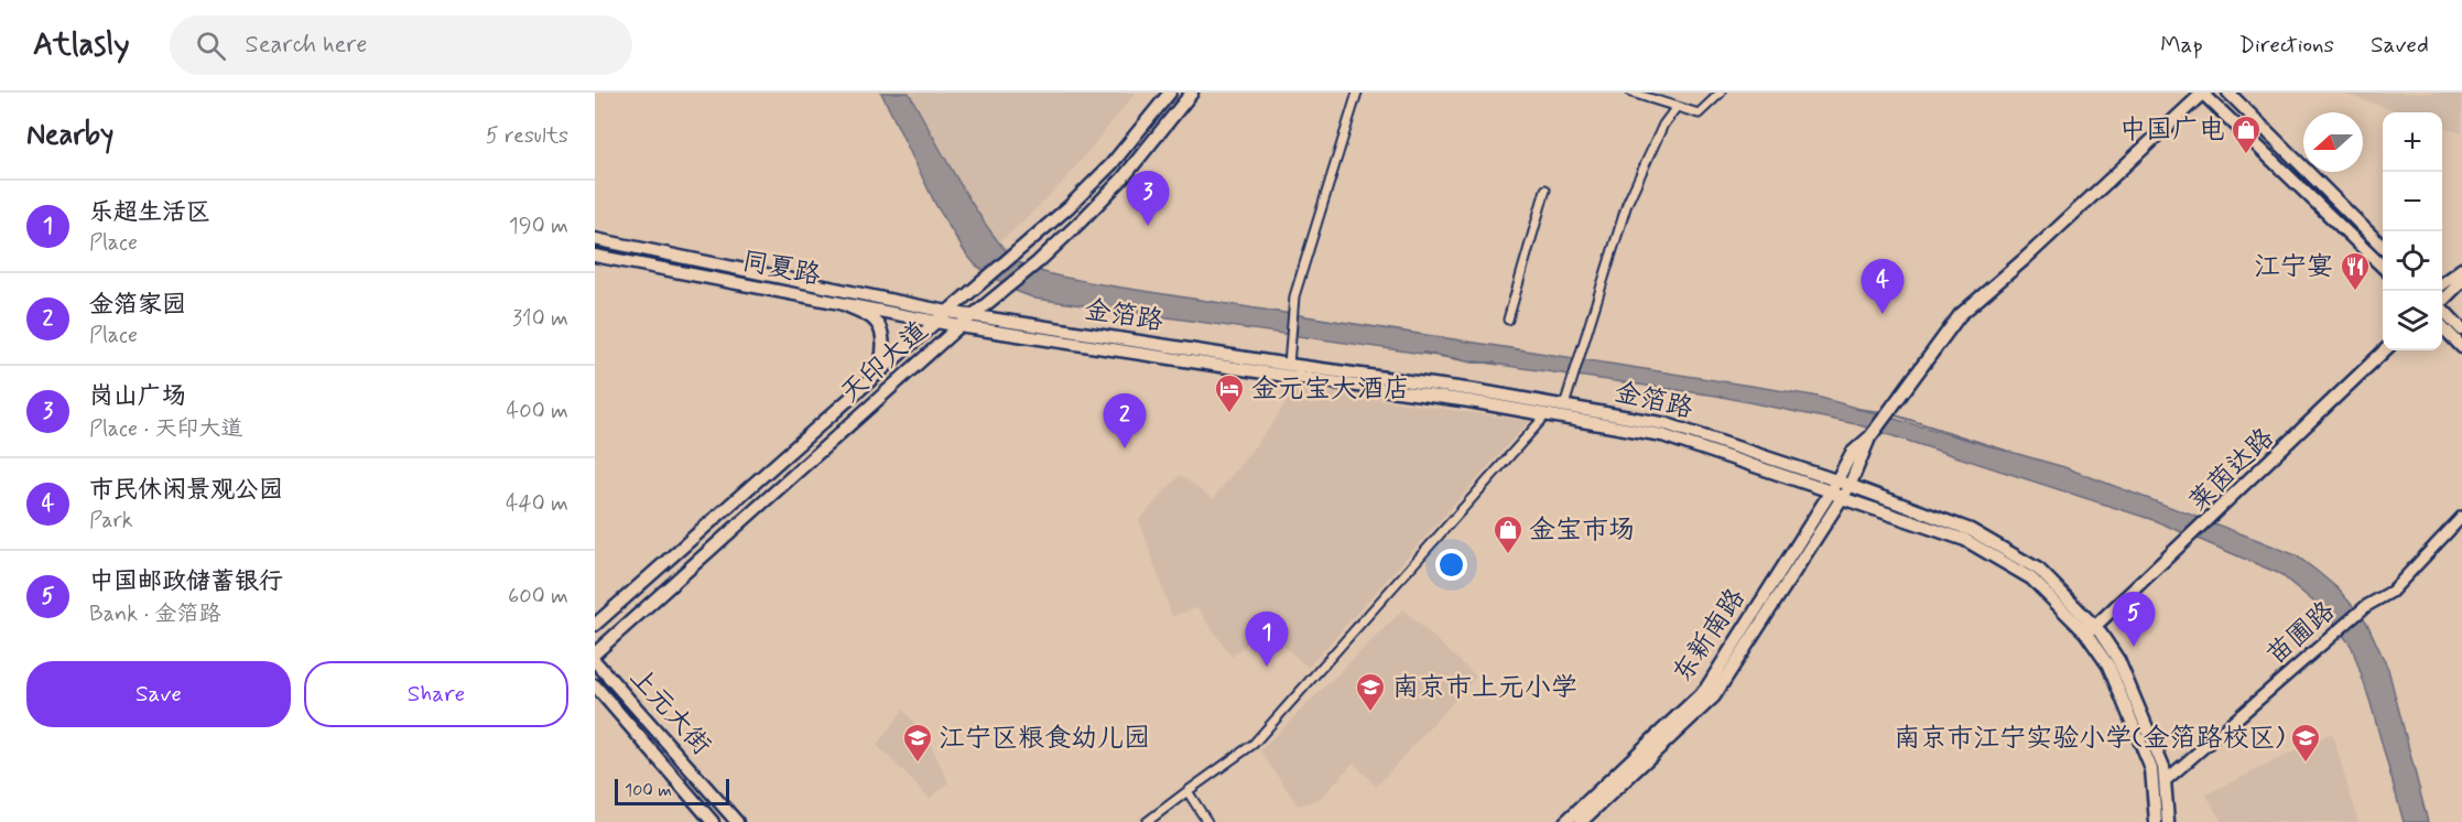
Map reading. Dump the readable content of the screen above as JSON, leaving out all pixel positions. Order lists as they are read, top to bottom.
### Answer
{
  "streets": {
    "main road": [
      "同夏路",
      "金箔路",
      "天印大道",
      "莱茵达路",
      "东新南路",
      "上元大街"
    ],
    "street": ["苗圃路"]
  },
  "crossings": [
    ["同夏路", "金箔路"],
    ["同夏路", "天印大道"],
    ["金箔路", "天印大道"],
    ["金箔路", "苗圃路"],
    ["金箔路", "东新南路"]
  ],
  "places": {
    "shop": ["中国广电", "金宝市场"],
    "restaurant": ["江宁宴"],
    "hotel": ["金元宝大酒店"],
    "school or university": ["南京市上元小学", "江宁区粮食幼儿园", "南京市江宁实验小学(金箔路校区)"]
  },
  "scale_bar": "100 m",
  "north": "left",
  "page": {
    "header": "Atlasly",
    "search": "Search here",
    "nav": ["Map", "Directions", "Saved"],
    "heading": ["Nearby", "5 results"],
    "map_buttons": ["+", "−"],
    "pins": [
      "3",
      "4",
      "2",
      "5",
      "1"
    ],
    "list": [
      {
        "mark": "1",
        "name": "乐超生活区",
        "note": "Place",
        "value": "190 m"
      },
      {
        "mark": "2",
        "name": "金箔家园",
        "note": "Place",
        "value": "310 m"
      },
      {
        "mark": "3",
        "name": "岗山广场",
        "note": "Place · 天印大道",
        "value": "400 m"
      },
      {
        "mark": "4",
        "name": "市民休闲景观公园",
        "note": "Park",
        "value": "440 m"
      },
      {
        "mark": "5",
        "name": "中国邮政储蓄银行",
        "note": "Bank · 金箔路",
        "value": "600 m"
      }
    ],
    "buttons": ["Save", "Share"],
    "scale": "100 m"
  }
}
